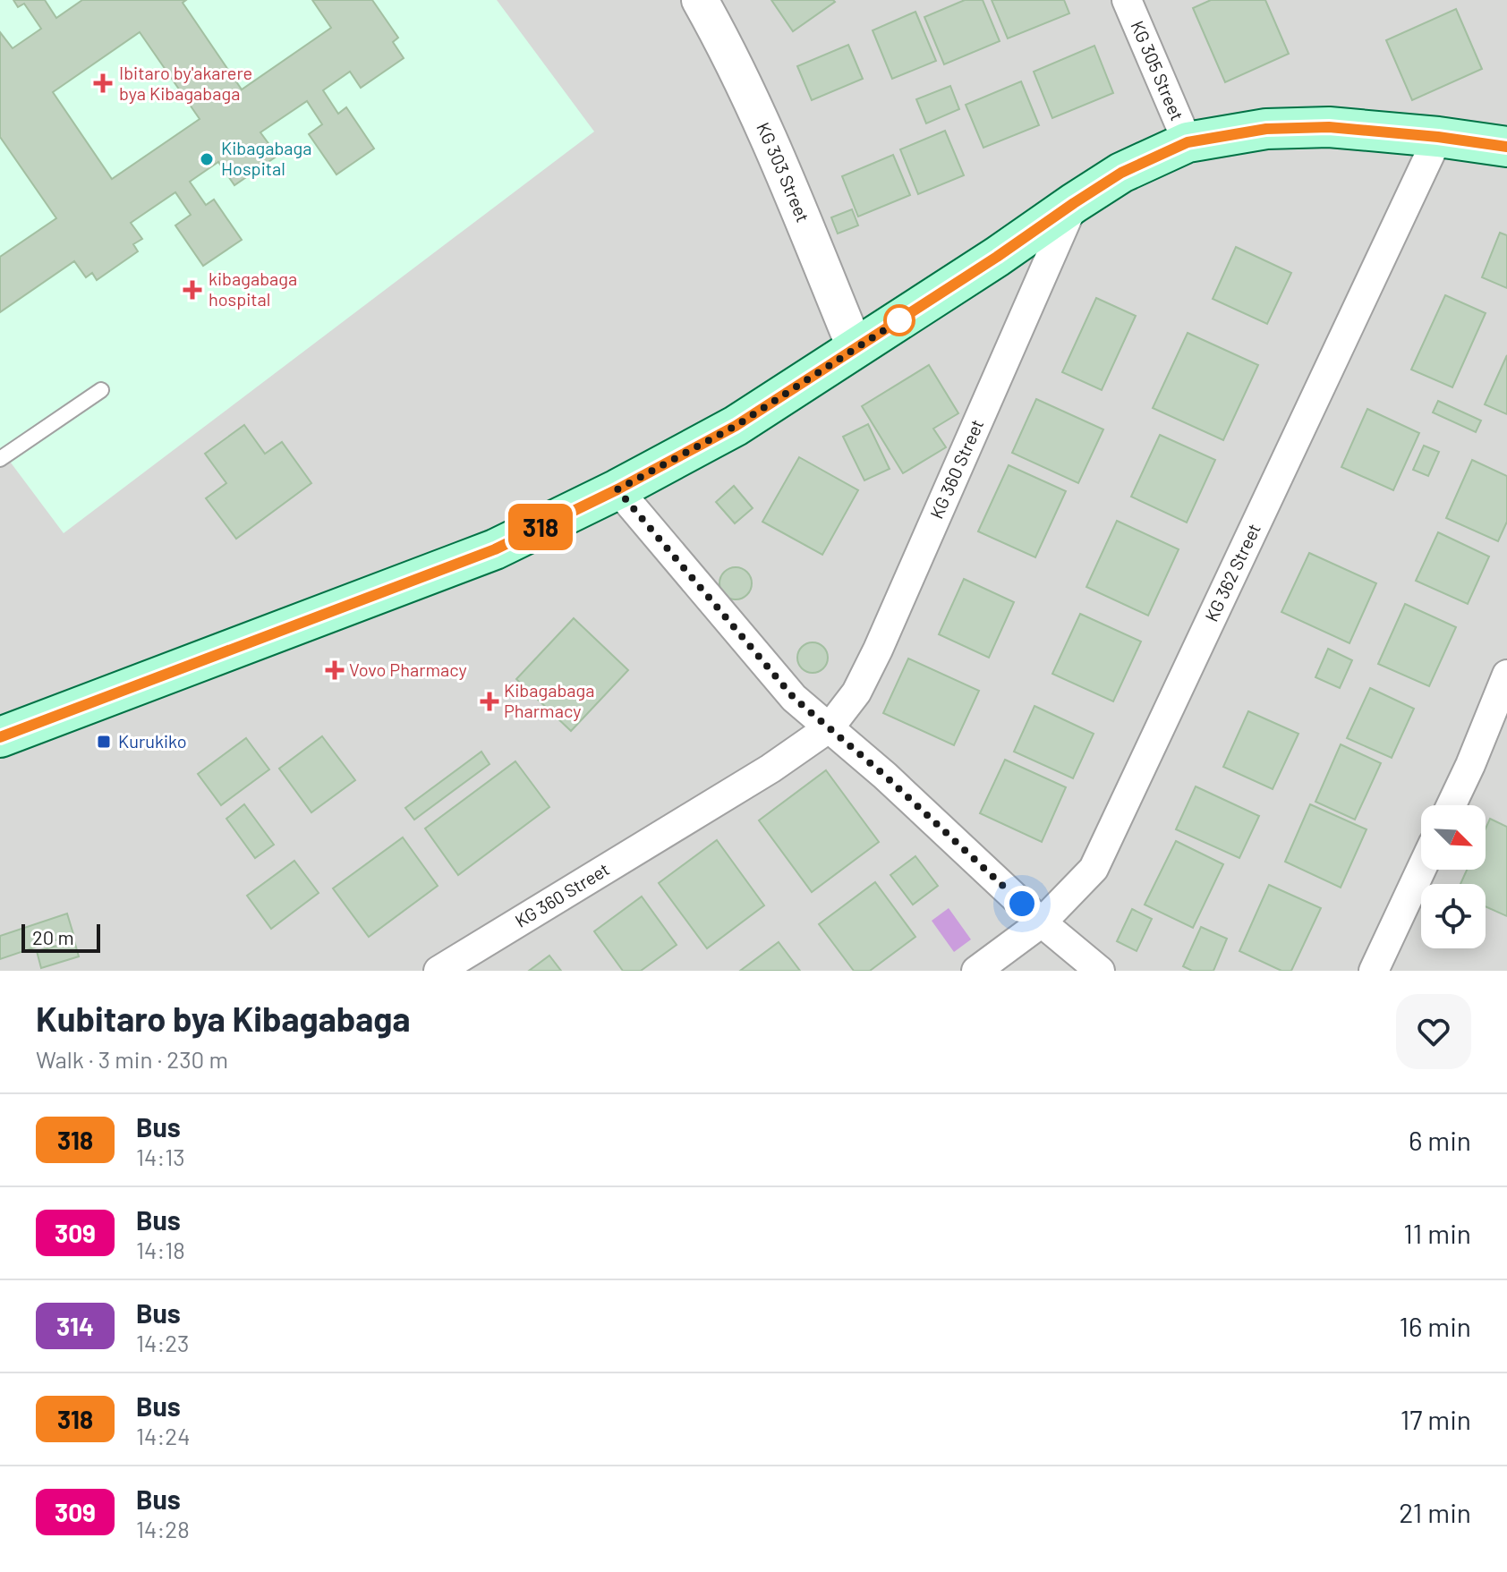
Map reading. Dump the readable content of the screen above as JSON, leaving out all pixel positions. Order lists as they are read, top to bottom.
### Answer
{
  "streets": {
    "street": [
      "KG 305 Street",
      "KG 303 Street",
      "KG 360 Street",
      "KG 362 Street"
    ]
  },
  "places": {
    "health": [
      "Ibitaro by'akarere bya Kibagabaga",
      "kibagabaga hospital",
      "Vovo Pharmacy",
      "Kibagabaga Pharmacy"
    ],
    "other": ["Kibagabaga Hospital"],
    "transit": ["Kurukiko"]
  },
  "lines": ["bus line 318"],
  "scale_bar": "20 m",
  "north": "bottom right",
  "page": {
    "on_map": "318",
    "scale": "20 m",
    "heading": ["Kubitaro bya Kibagabaga", "Walk · 3 min · 230 m"],
    "list": [
      {
        "mark": "318",
        "name": "Bus",
        "note": "14:13",
        "value": "6 min"
      },
      {
        "mark": "309",
        "name": "Bus",
        "note": "14:18",
        "value": "11 min"
      },
      {
        "mark": "314",
        "name": "Bus",
        "note": "14:23",
        "value": "16 min"
      },
      {
        "mark": "318",
        "name": "Bus",
        "note": "14:24",
        "value": "17 min"
      },
      {
        "mark": "309",
        "name": "Bus",
        "note": "14:28",
        "value": "21 min"
      }
    ]
  }
}
